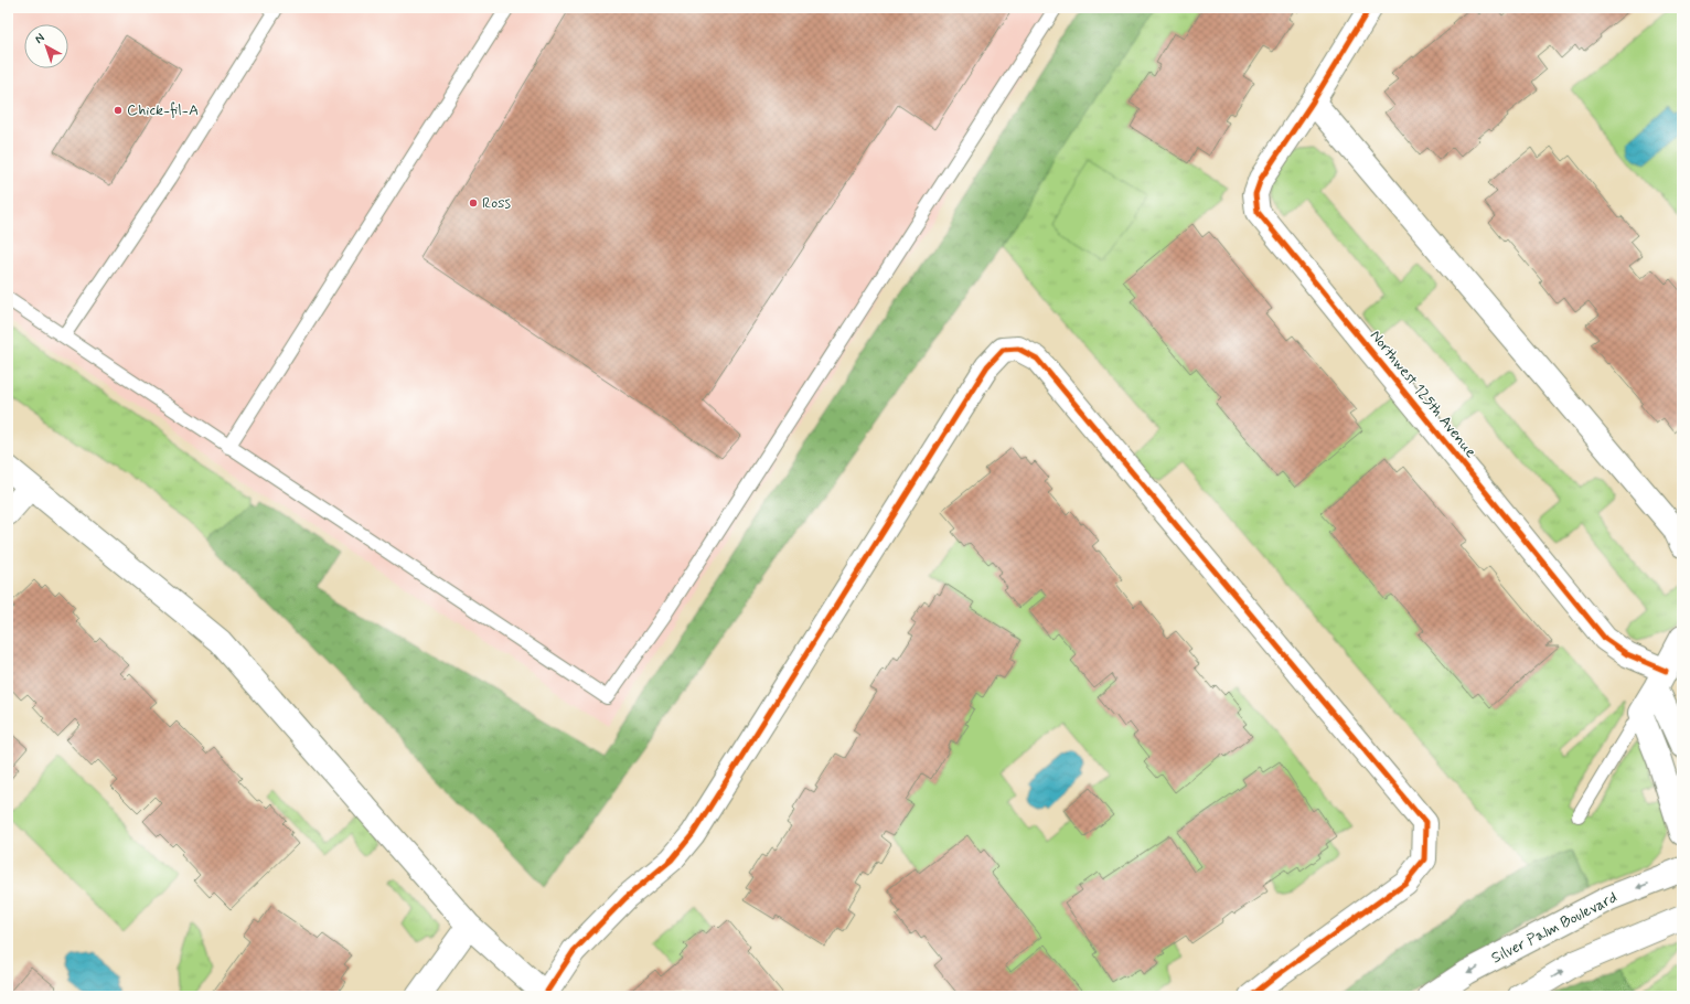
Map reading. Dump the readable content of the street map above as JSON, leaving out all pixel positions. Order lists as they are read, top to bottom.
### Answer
{
  "streets": {
    "street": ["Northwest 125th Avenue", "Silver Palm Boulevard"]
  },
  "places": ["Chick-fil-A", "Ross"],
  "north": "top left"
}
